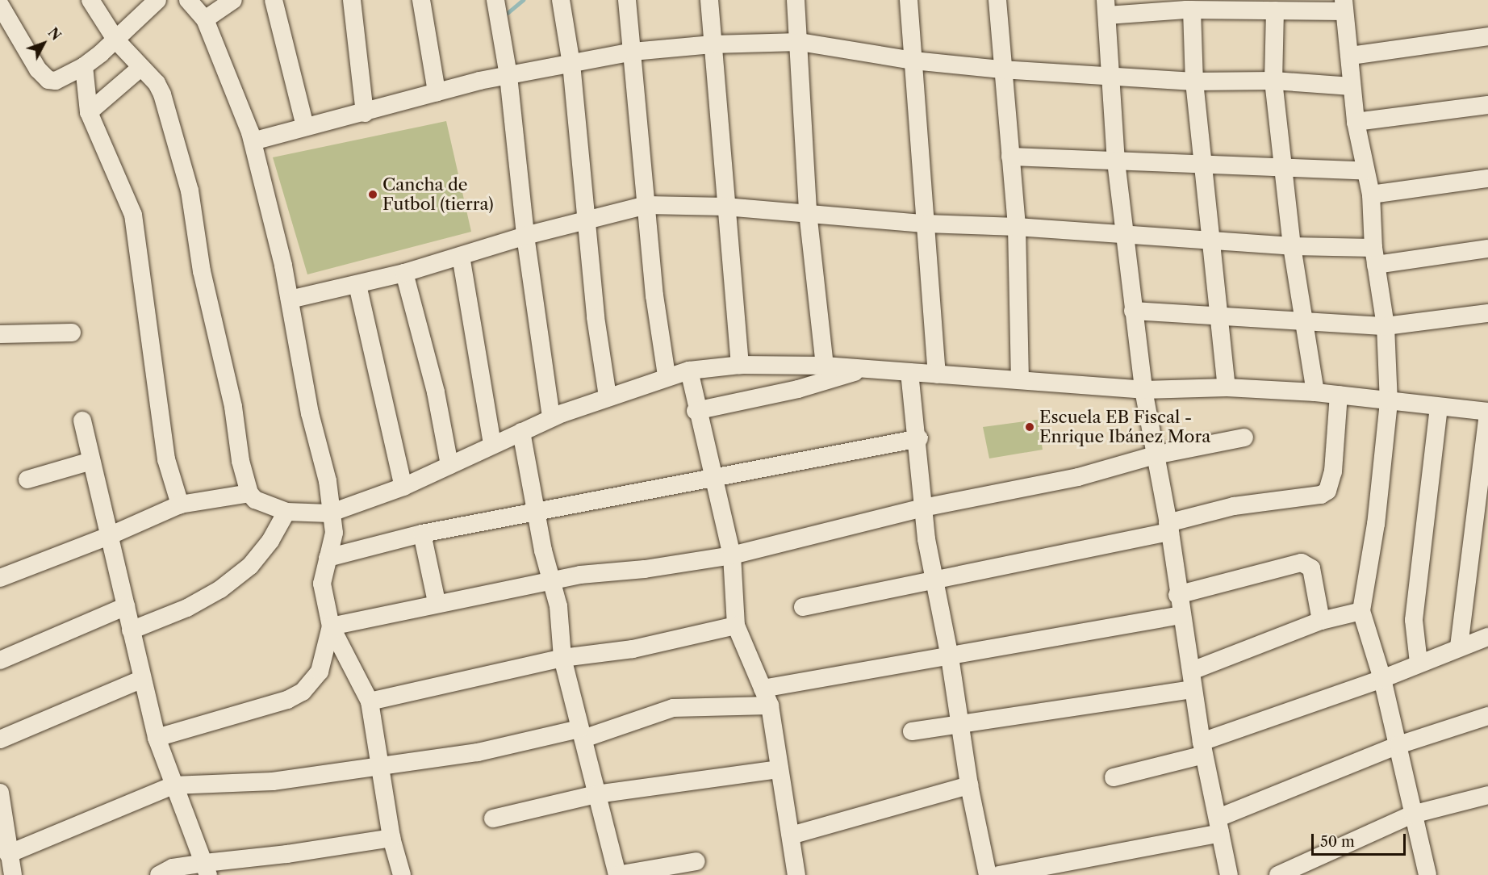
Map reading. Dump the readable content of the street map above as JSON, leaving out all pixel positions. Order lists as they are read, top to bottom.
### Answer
{
  "places": ["Cancha de Futbol (tierra)", "Escuela EB Fiscal - Enrique Ibánez Mora"],
  "scale_bar": "50 m",
  "north": "top right"
}
